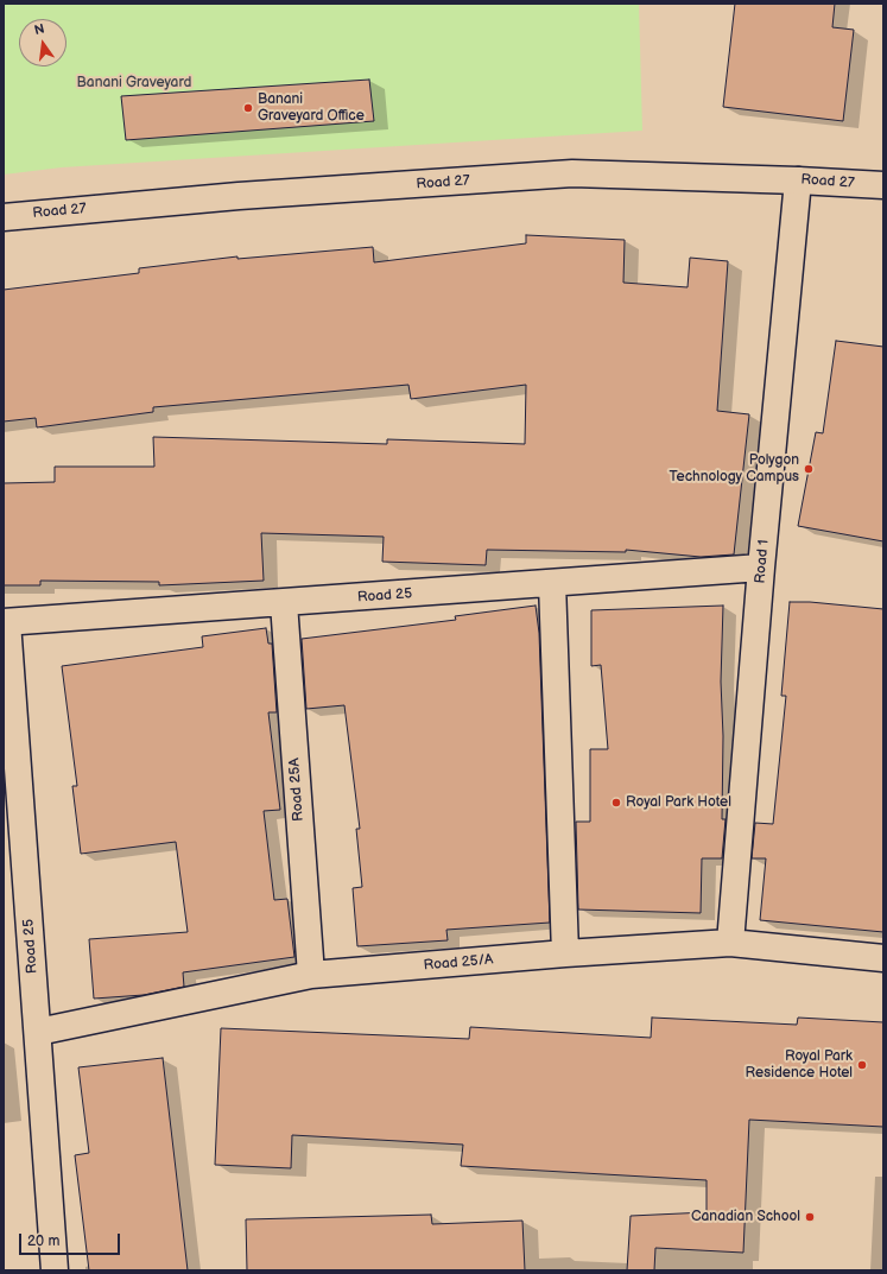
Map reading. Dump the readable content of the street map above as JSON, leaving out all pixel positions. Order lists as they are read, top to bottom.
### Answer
{
  "streets": {
    "street": [
      "Road 27",
      "Road 1",
      "Road 25",
      "Road 25A",
      "Road 25/A"
    ]
  },
  "crossings": [
    ["Road 27", "Road 1"],
    ["Road 1", "Road 25"],
    ["Road 1", "Road 25/A"],
    ["Road 25", "Road 25A"],
    ["Road 25", "Road 25/A"],
    ["Road 25A", "Road 25/A"]
  ],
  "parks": ["Banani Graveyard"],
  "places": [
    "Banani Graveyard Office",
    "Polygon Technology Campus",
    "Royal Park Hotel",
    "Royal Park Residence Hotel",
    "Canadian School"
  ],
  "scale_bar": "20 m",
  "north": "top"
}
